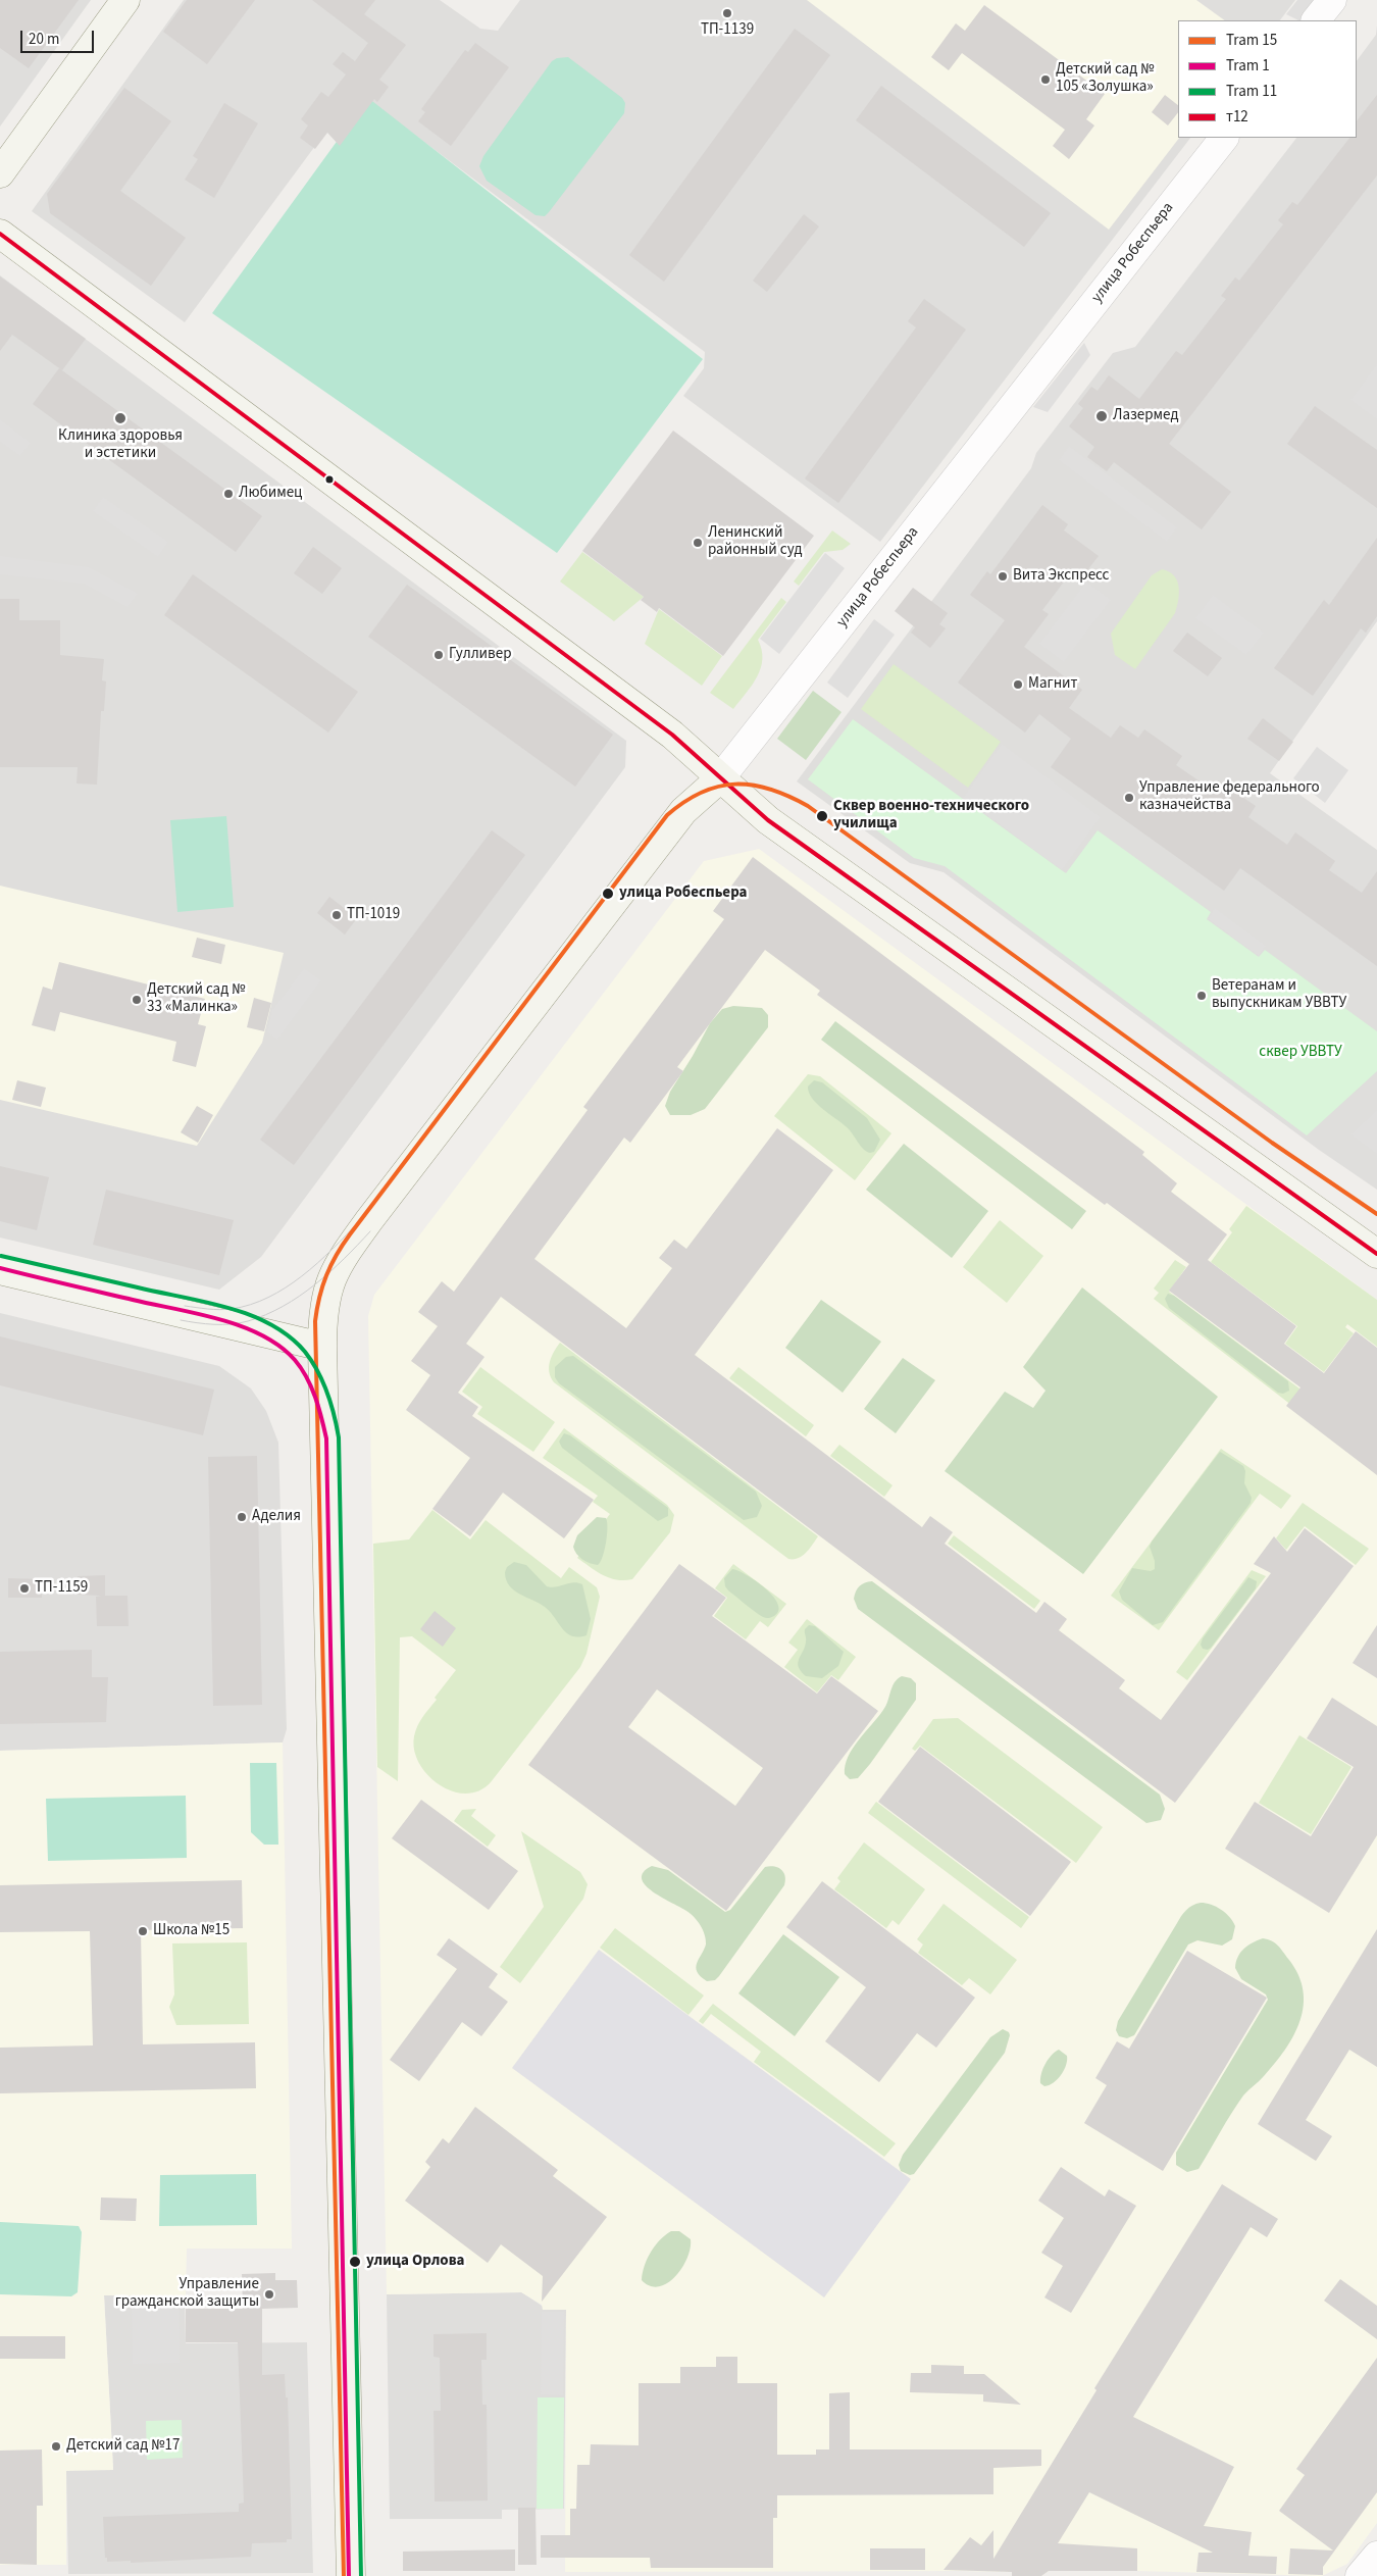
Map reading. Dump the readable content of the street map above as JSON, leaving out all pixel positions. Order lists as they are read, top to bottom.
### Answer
{
  "streets": {
    "street": ["улица Робеспьера"]
  },
  "parks": ["сквер УВВТУ"],
  "places": [
    "ТП-1139",
    "Детский сад № 105 «Золушка»",
    "Лазермед",
    "Клиника здоровья и эстетики",
    "Любимец",
    "Ленинский районный суд",
    "Вита Экспресс",
    "Гулливер",
    "Магнит",
    "Управление федерального казначейства",
    "Сквер военно-технического училища",
    "улица Робеспьера",
    "ТП-1019",
    "Ветеранам и выпускникам УВВТУ",
    "Детский сад № 33 «Малинка»",
    "Аделия",
    "ТП-1159",
    "Школа №15",
    "улица Орлова",
    "Управление гражданской защиты",
    "Детский сад №17"
  ],
  "lines": [
    "transit line т12",
    "tram line 15",
    "tram line 11",
    "tram line 1"
  ],
  "legend": [
    "Tram 15",
    "Tram 1",
    "Tram 11",
    "т12"
  ],
  "scale_bar": "20 m"
}
